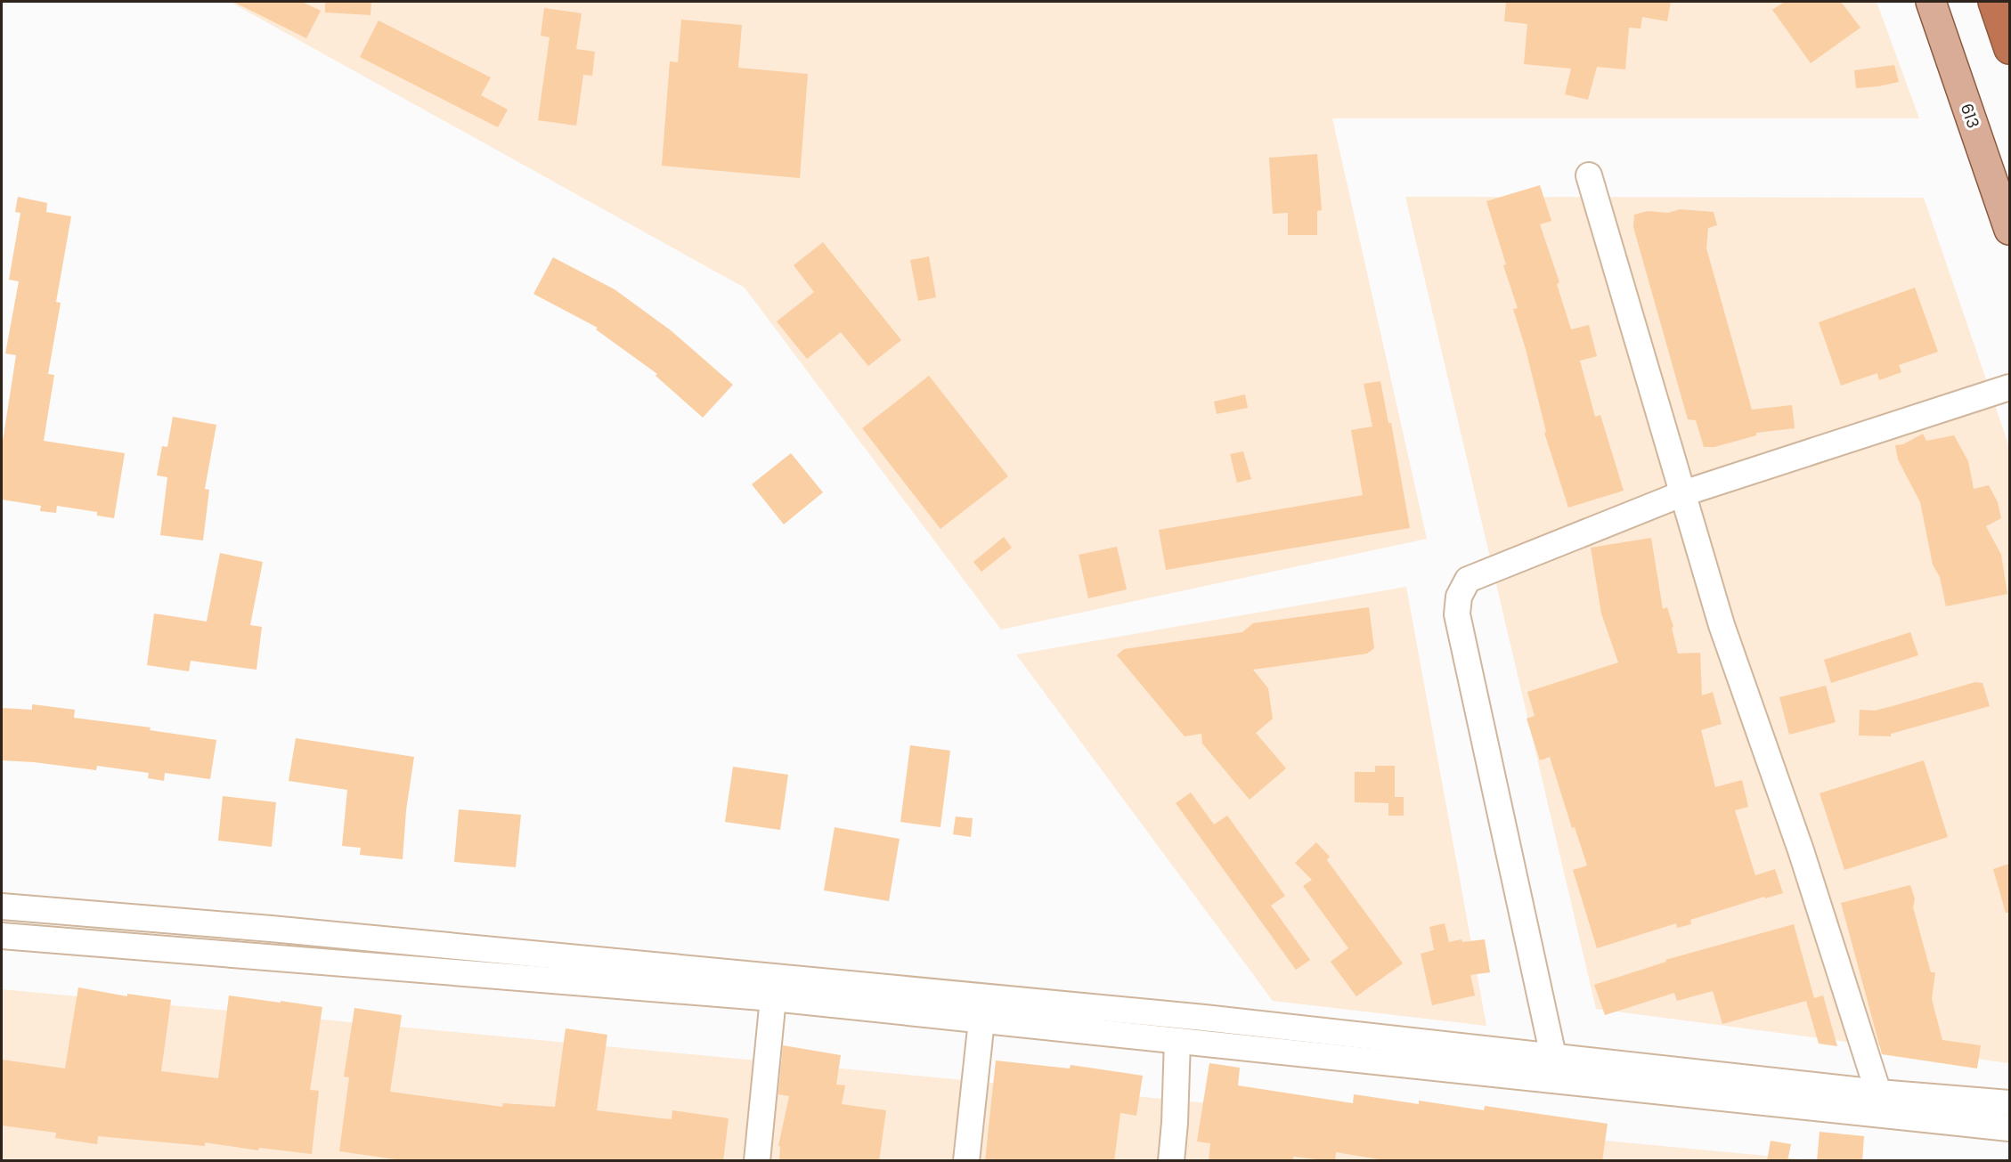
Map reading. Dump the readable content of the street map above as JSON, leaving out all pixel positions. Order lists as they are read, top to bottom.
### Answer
{
  "streets": {
    "main road": ["613"]
  }
}
